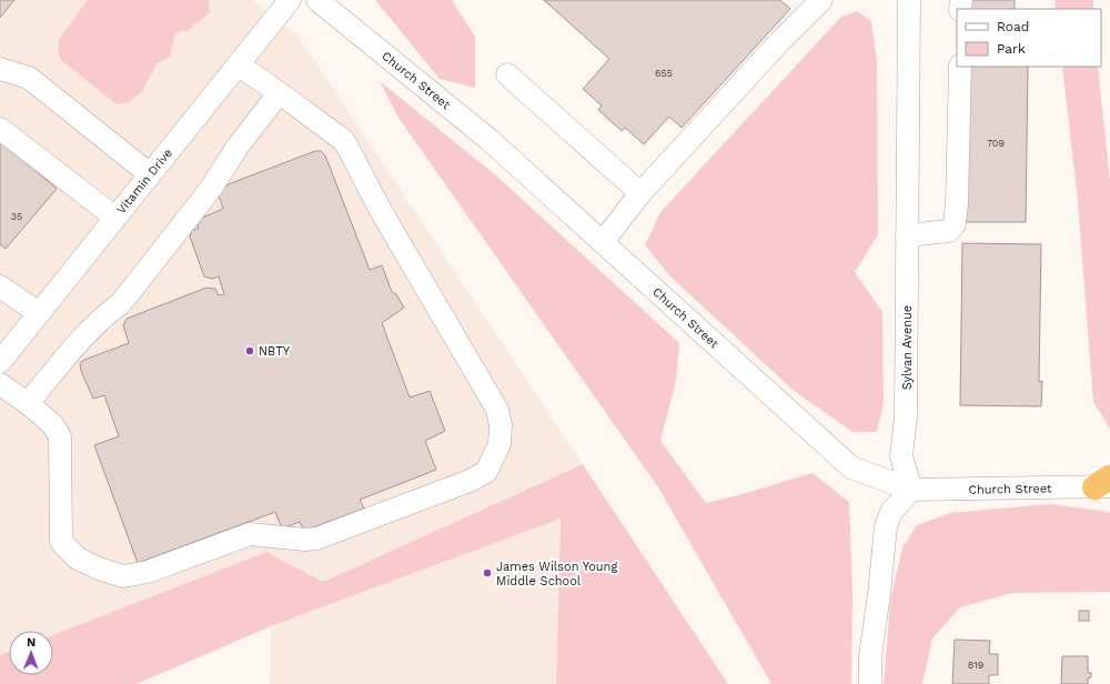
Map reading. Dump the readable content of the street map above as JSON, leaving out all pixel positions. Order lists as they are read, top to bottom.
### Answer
{
  "streets": {
    "street": ["Church Street", "Vitamin Drive", "Sylvan Avenue"]
  },
  "crossings": [
    ["Church Street", "Sylvan Avenue"]
  ],
  "places": ["NBTY", "James Wilson Young Middle School"],
  "house_numbers": [
    "655",
    "709",
    "35",
    "819"
  ],
  "legend": ["Road", "Park"],
  "north": "top"
}
